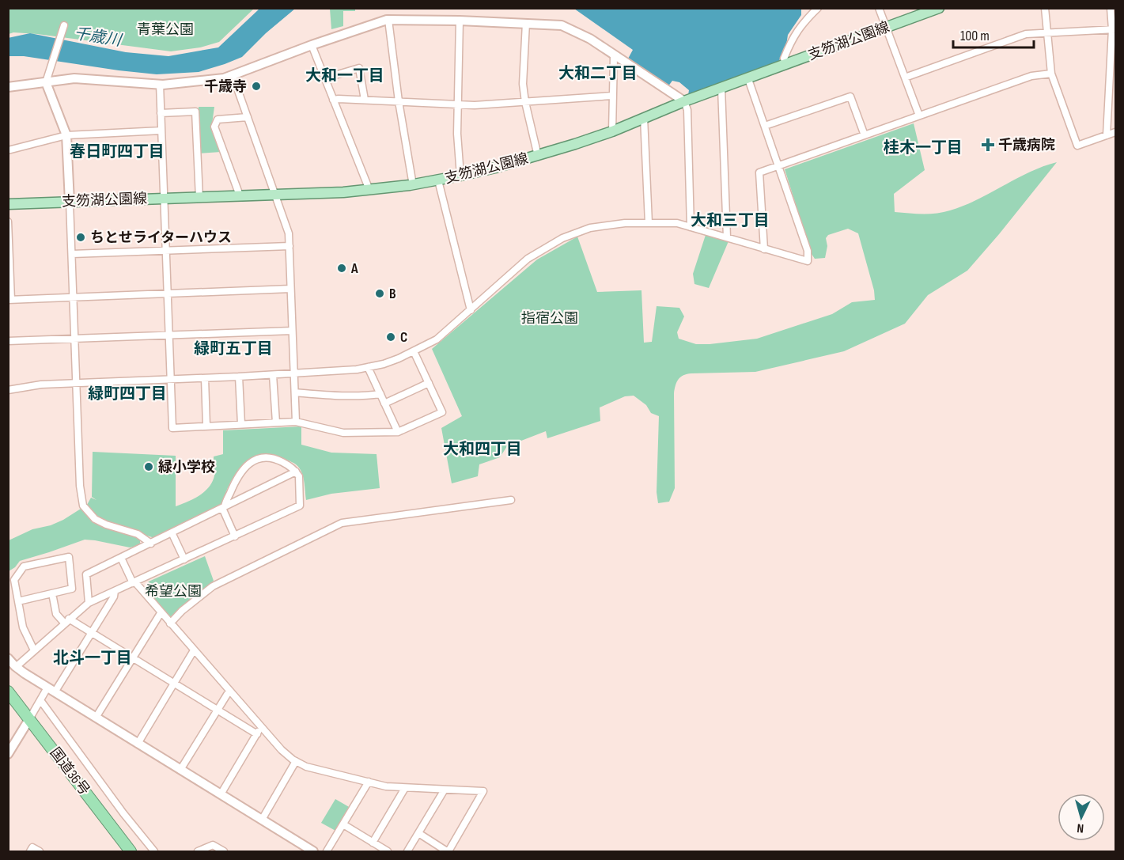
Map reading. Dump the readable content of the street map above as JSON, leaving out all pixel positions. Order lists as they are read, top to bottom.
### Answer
{
  "streets": {
    "highway": ["国道36号"],
    "main road": ["支笏湖公園線"]
  },
  "districts": [
    "大和二丁目",
    "大和一丁目",
    "桂木一丁目",
    "春日町四丁目",
    "大和三丁目",
    "緑町五丁目",
    "緑町四丁目",
    "大和四丁目",
    "北斗一丁目"
  ],
  "water": ["千歳川"],
  "parks": ["青葉公園", "指宿公園", "希望公園"],
  "places": {
    "other": [
      "千歳寺",
      "ちとせライターハウス",
      "A",
      "B",
      "C",
      "緑小学校"
    ],
    "health": ["千歳病院"]
  },
  "scale_bar": "100 m",
  "north": "bottom"
}
